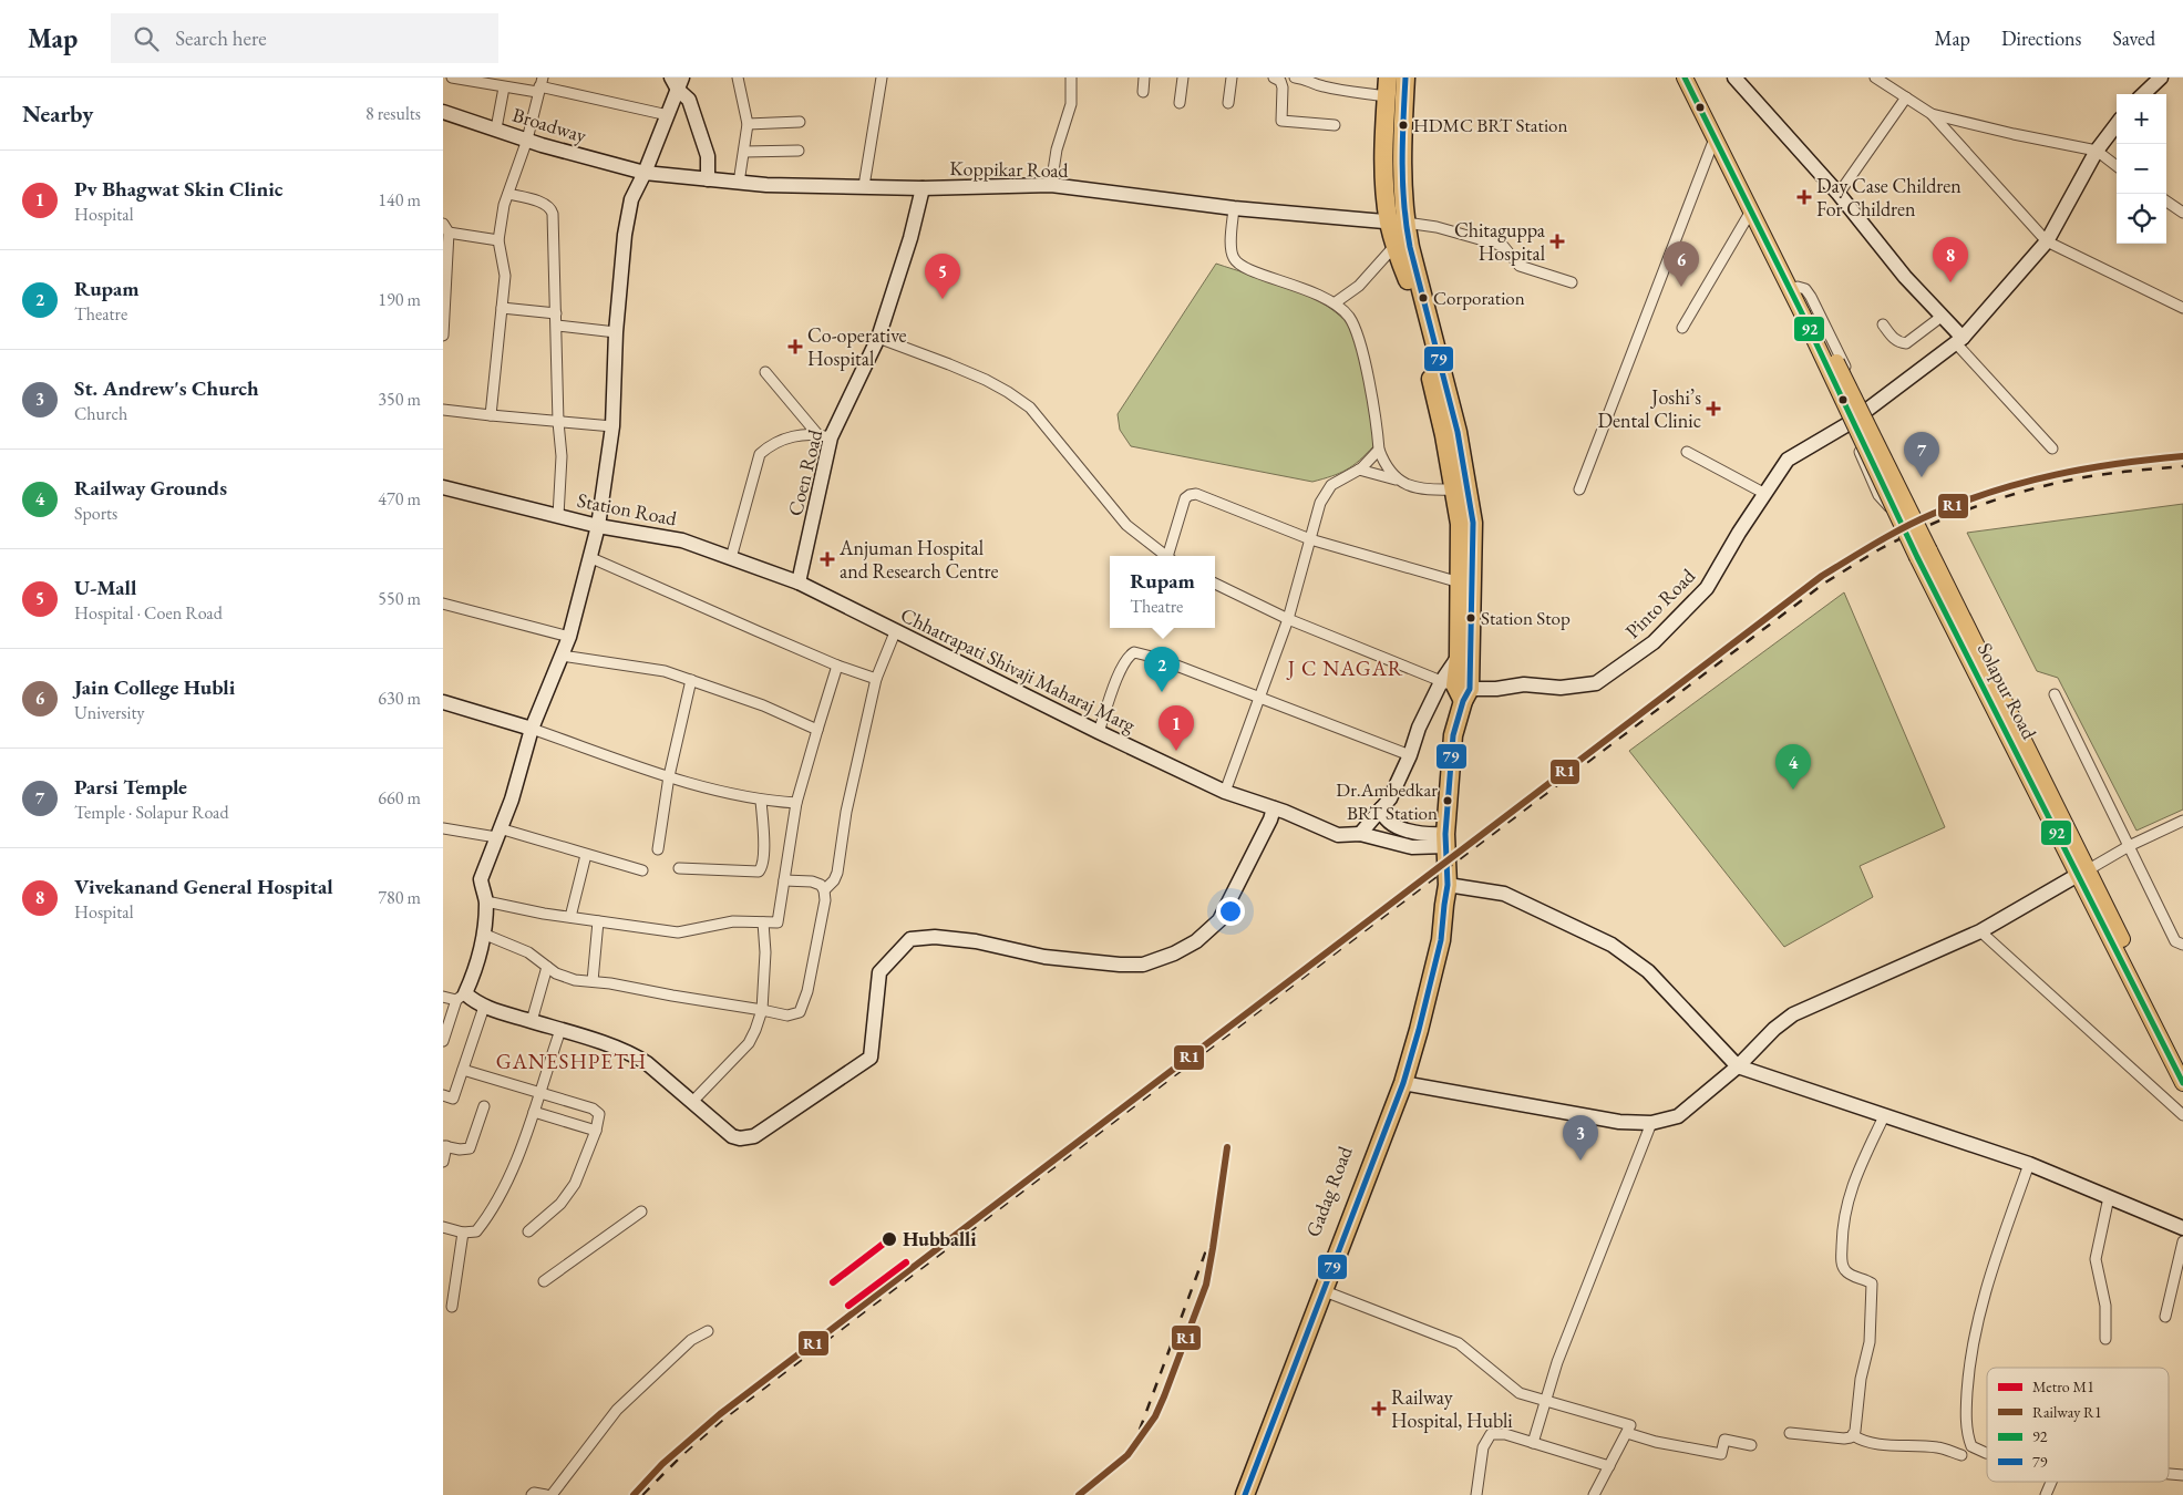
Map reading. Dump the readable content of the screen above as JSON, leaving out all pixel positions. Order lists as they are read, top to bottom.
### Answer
{
  "streets": {
    "highway": ["Gadag Road"],
    "main road": ["Solapur Road"],
    "street": [
      "Broadway",
      "Koppikar Road",
      "Coen Road",
      "Station Road",
      "Pinto Road",
      "Chhatrapati Shivaji Maharaj Marg"
    ]
  },
  "crossings": [
    ["Broadway", "Koppikar Road"],
    ["Koppikar Road", "Coen Road"],
    ["Coen Road", "Station Road"],
    ["Coen Road", "Chhatrapati Shivaji Maharaj Marg"],
    ["Station Road", "Chhatrapati Shivaji Maharaj Marg"],
    ["Pinto Road", "Gadag Road"]
  ],
  "districts": ["J C NAGAR", "GANESHPETH"],
  "places": {
    "other": [
      "HDMC BRT Station",
      "Corporation",
      "Station Stop",
      "Dr.Ambedkar BRT Station",
      "Hubballi"
    ],
    "health": [
      "Day Case Children For Children",
      "Chitaguppa Hospital",
      "Co-operative Hospital",
      "Joshi’s Dental Clinic",
      "Anjuman Hospital and Research Centre",
      "Railway Hospital, Hubli"
    ]
  },
  "lines": [
    "transit line 92",
    "transit line 79",
    "rail line R1",
    "metro line M1"
  ],
  "legend": [
    "Metro M1",
    "Railway R1",
    "92",
    "79"
  ],
  "page": {
    "header": "Map",
    "search": "Search here",
    "nav": ["Map", "Directions", "Saved"],
    "heading": ["Nearby", "8 results"],
    "map_buttons": ["+", "−"],
    "list": [
      {
        "mark": "1",
        "name": "Pv Bhagwat Skin Clinic",
        "note": "Hospital",
        "value": "140 m"
      },
      {
        "mark": "2",
        "name": "Rupam",
        "note": "Theatre",
        "value": "190 m"
      },
      {
        "mark": "3",
        "name": "St. Andrew's Church",
        "note": "Church",
        "value": "350 m"
      },
      {
        "mark": "4",
        "name": "Railway Grounds",
        "note": "Sports",
        "value": "470 m"
      },
      {
        "mark": "5",
        "name": "U-Mall",
        "note": "Hospital · Coen Road",
        "value": "550 m"
      },
      {
        "mark": "6",
        "name": "Jain College Hubli",
        "note": "University",
        "value": "630 m"
      },
      {
        "mark": "7",
        "name": "Parsi Temple",
        "note": "Temple · Solapur Road",
        "value": "660 m"
      },
      {
        "mark": "8",
        "name": "Vivekanand General Hospital",
        "note": "Hospital",
        "value": "780 m"
      }
    ],
    "pins": [
      "8",
      "6",
      "5",
      "7",
      "2",
      "1",
      "4",
      "3"
    ],
    "popup": ["Rupam", "Theatre"]
  }
}
